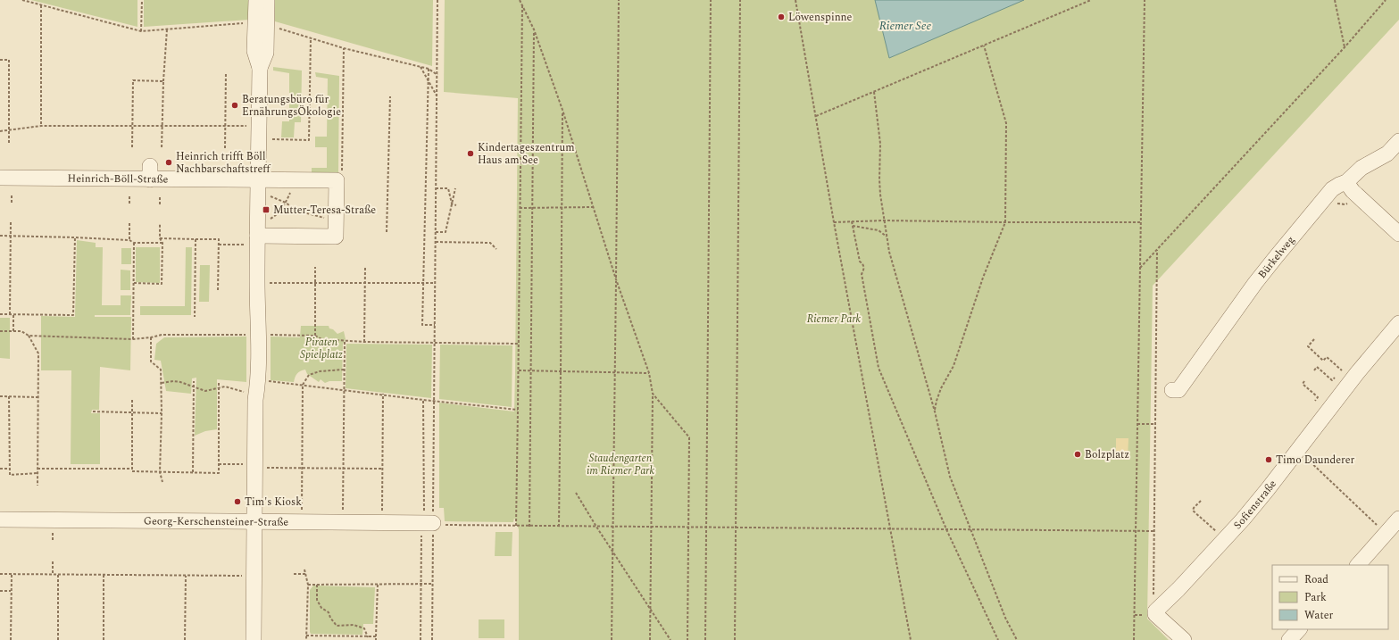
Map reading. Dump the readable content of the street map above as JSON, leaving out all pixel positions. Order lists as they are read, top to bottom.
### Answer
{
  "streets": {
    "street": [
      "Heinrich-Böll-Straße",
      "Bürkelweg",
      "Sofienstraße",
      "Georg-Kerschensteiner-Straße"
    ]
  },
  "water": ["Riemer See"],
  "parks": ["Riemer Park", "Piraten Spielplatz", "Staudengarten im Riemer Park"],
  "places": {
    "other": [
      "Löwenspinne",
      "Beratungsbüro für ErnährungsÖkologie",
      "Kindertageszentrum Haus am See",
      "Heinrich trifft Böll Nachbarschaftstreff",
      "Bolzplatz",
      "Timo Daunderer",
      "Tim's Kiosk"
    ],
    "transit": ["Mutter-Teresa-Straße"]
  },
  "legend": ["Road", "Park", "Water"]
}
